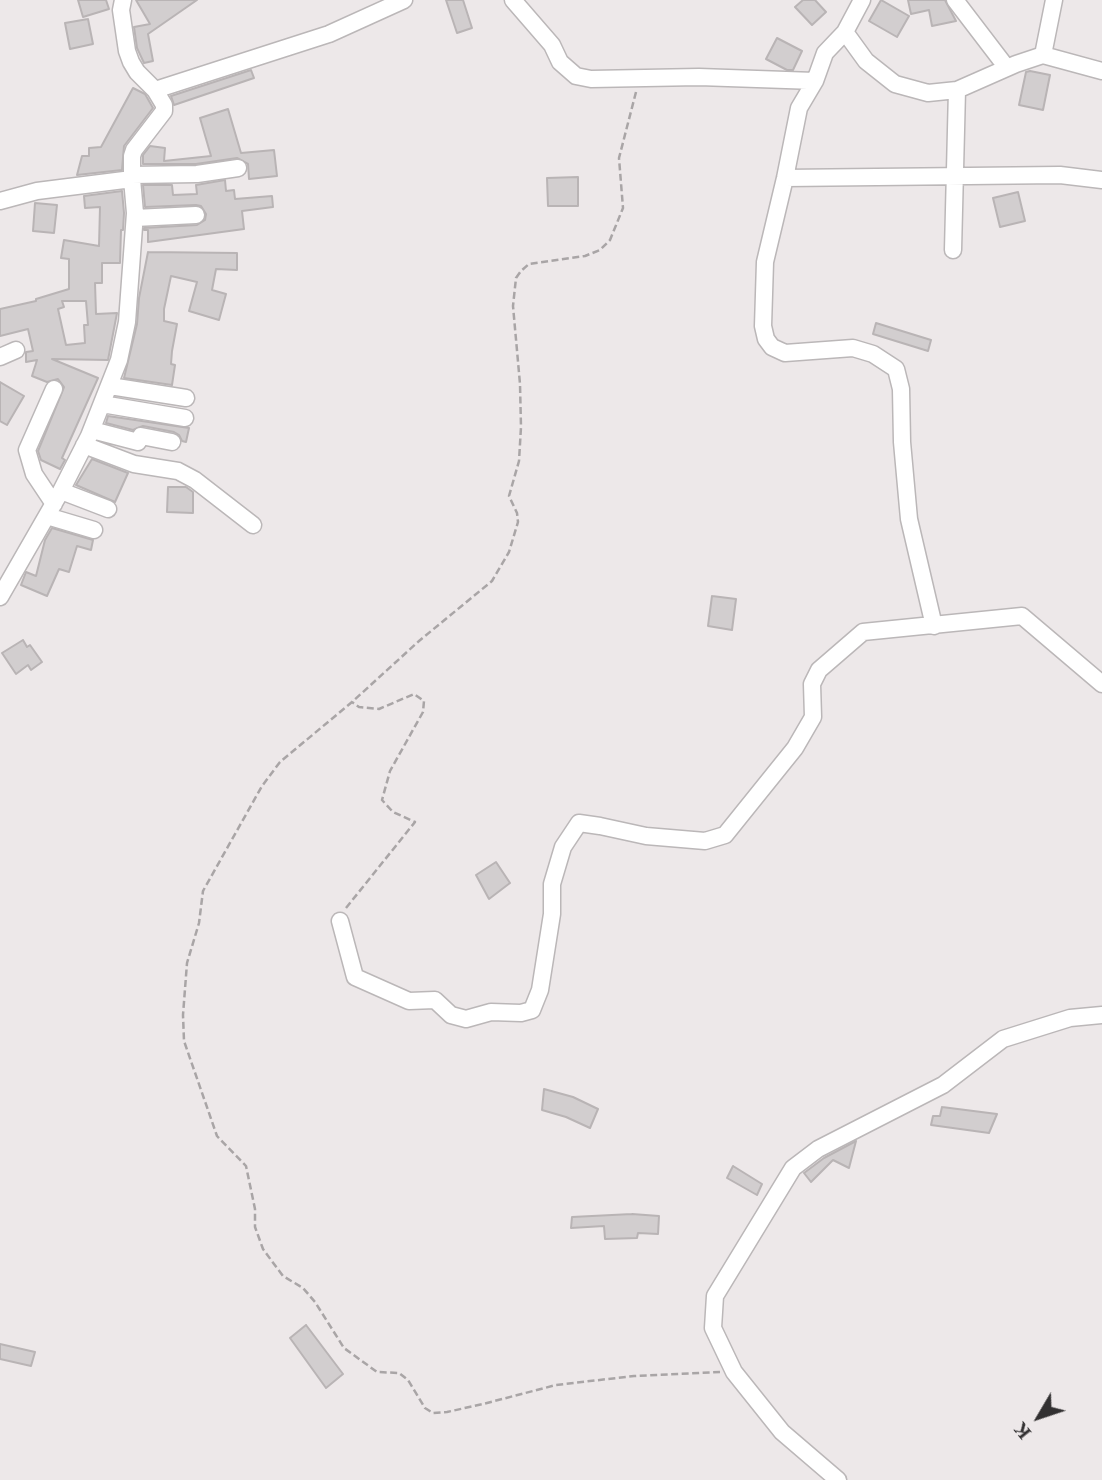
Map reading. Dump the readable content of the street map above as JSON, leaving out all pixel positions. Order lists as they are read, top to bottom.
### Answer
{
  "north": "bottom left"
}
